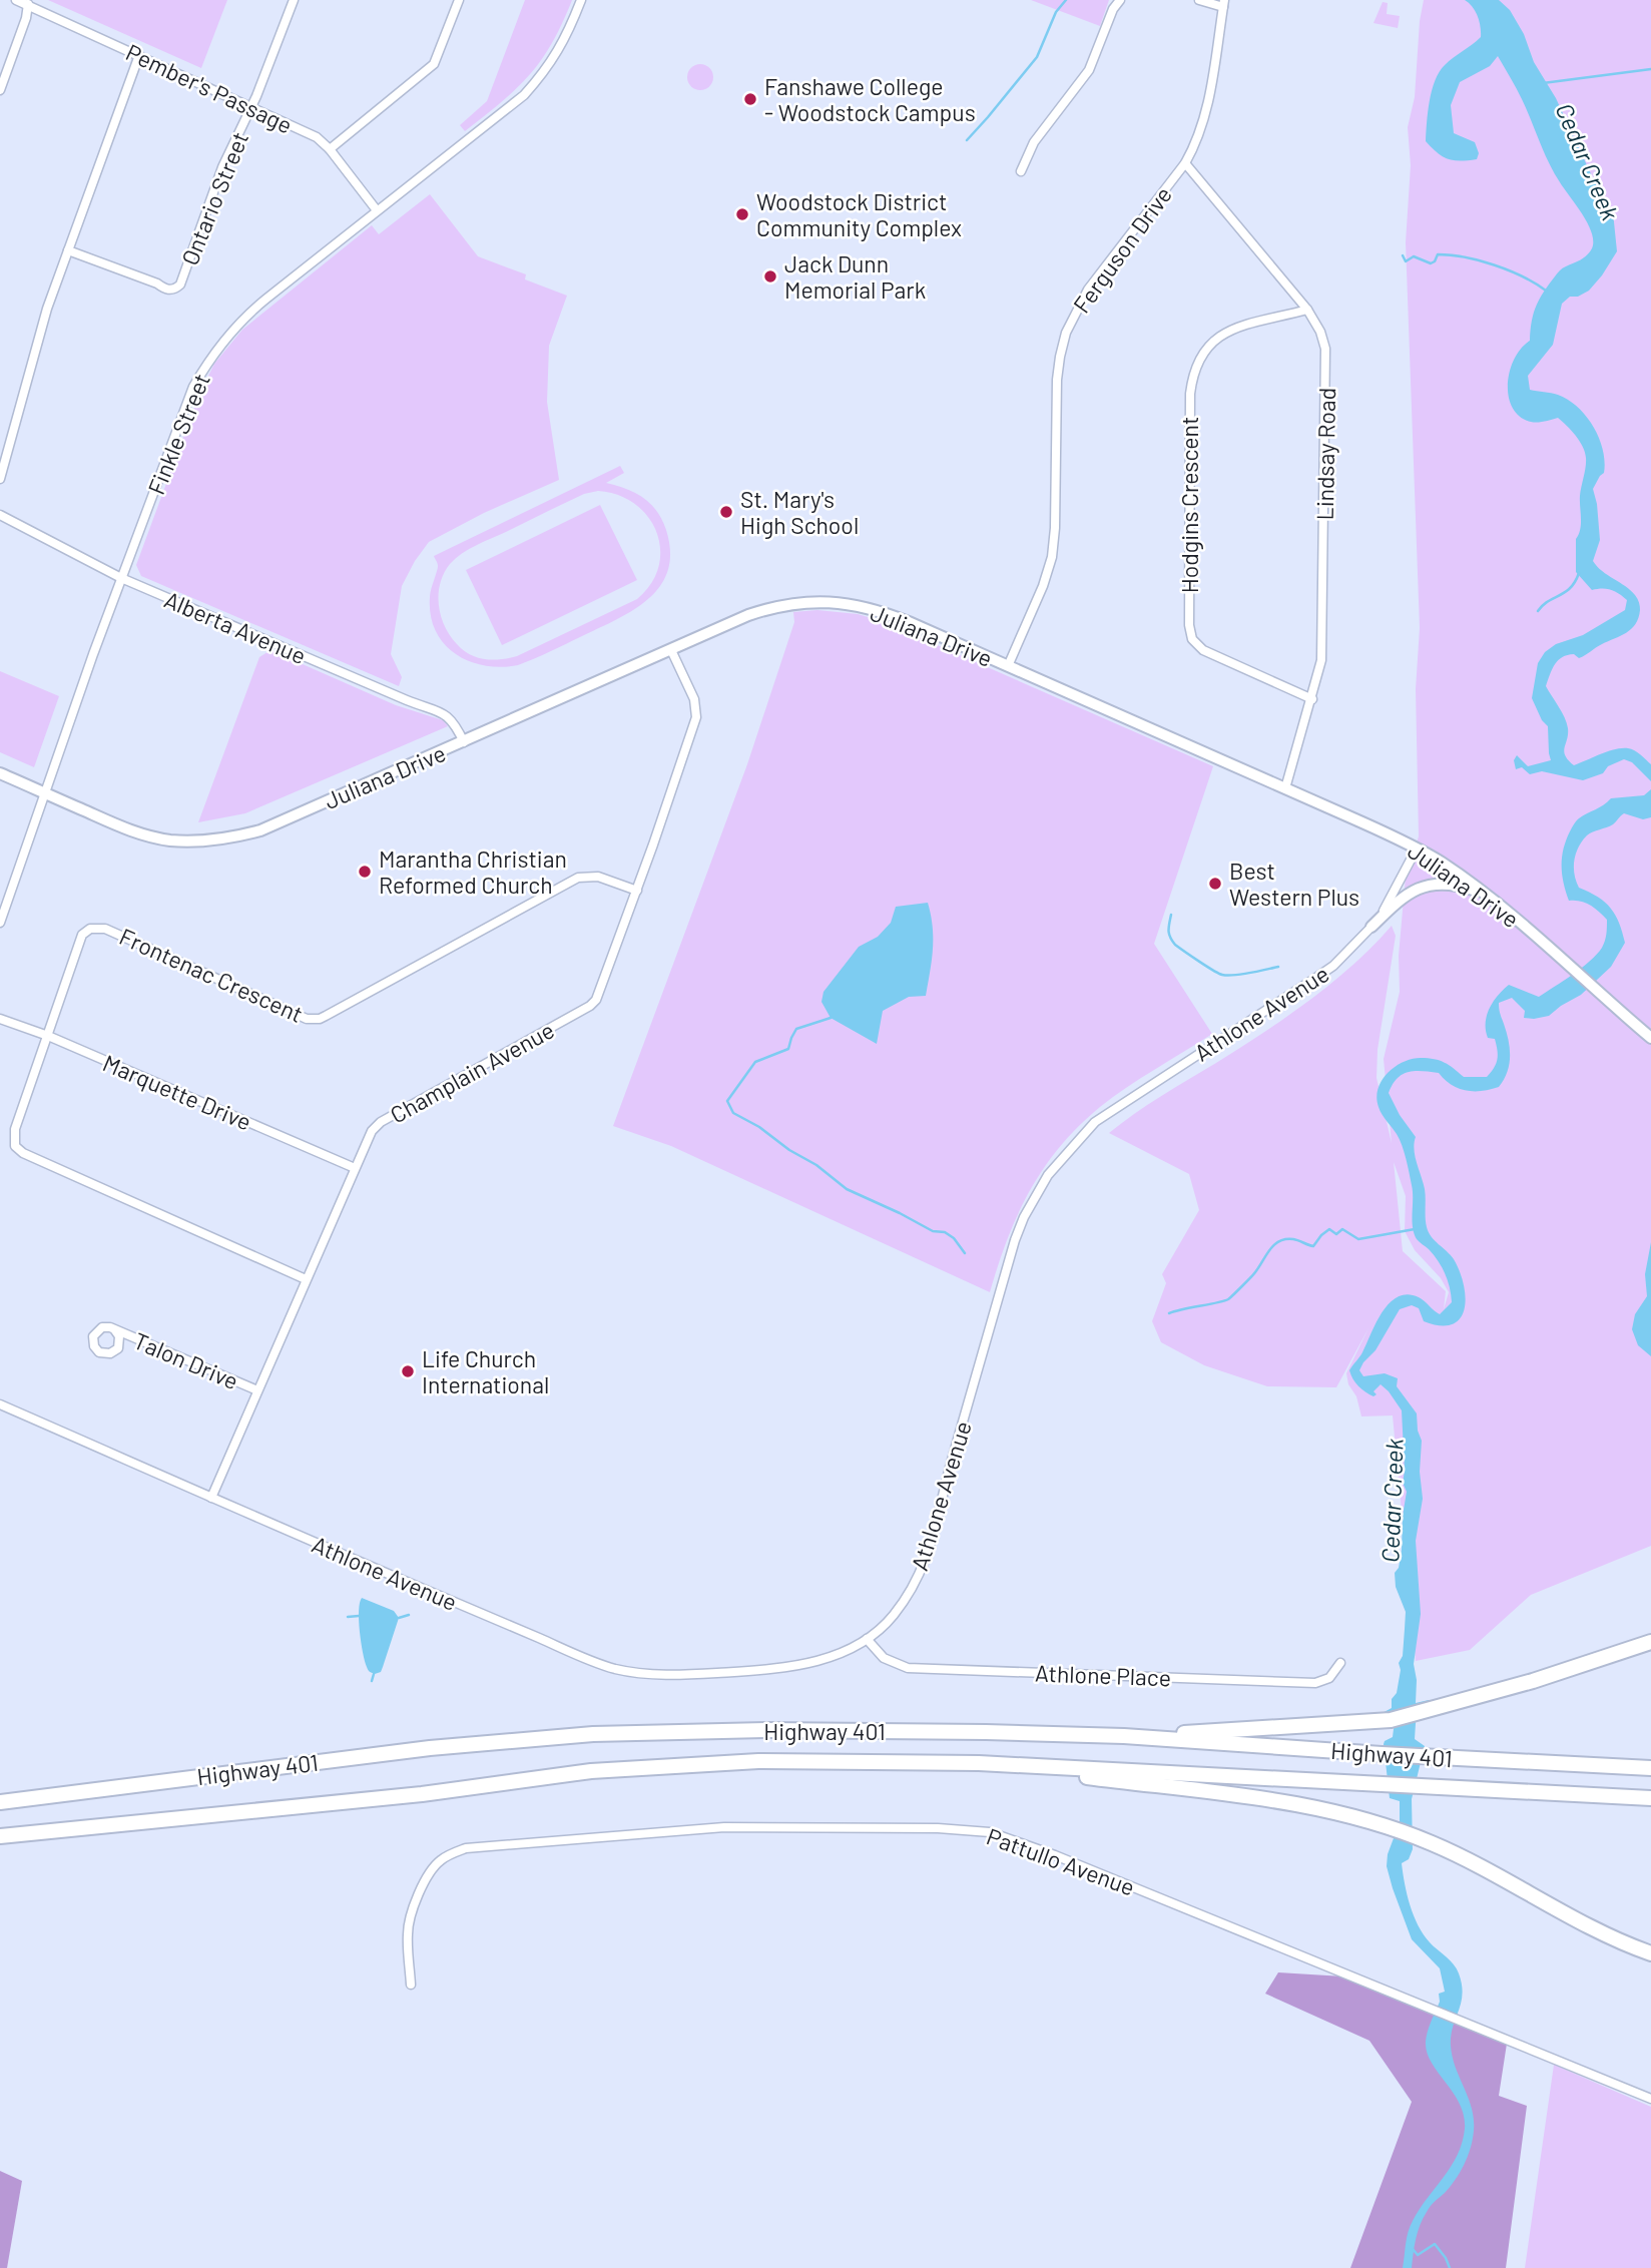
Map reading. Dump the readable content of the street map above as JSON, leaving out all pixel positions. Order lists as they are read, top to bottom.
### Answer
{
  "streets": {
    "highway": ["Highway 401"],
    "street": [
      "Pember's Passage",
      "Ontario Street",
      "Ferguson Drive",
      "Finkle Street",
      "Lindsay Road",
      "Hodgins Crescent",
      "Alberta Avenue",
      "Juliana Drive",
      "Frontenac Crescent",
      "Athlone Avenue",
      "Champlain Avenue",
      "Marquette Drive",
      "Talon Drive",
      "Athlone Place",
      "Pattullo Avenue"
    ]
  },
  "crossings": [
    ["Pember's Passage", "Ontario Street"],
    ["Pember's Passage", "Finkle Street"],
    ["Ferguson Drive", "Lindsay Road"],
    ["Ferguson Drive", "Juliana Drive"],
    ["Finkle Street", "Alberta Avenue"],
    ["Finkle Street", "Juliana Drive"],
    ["Lindsay Road", "Hodgins Crescent"],
    ["Lindsay Road", "Juliana Drive"],
    ["Alberta Avenue", "Juliana Drive"],
    ["Juliana Drive", "Athlone Avenue"],
    ["Juliana Drive", "Champlain Avenue"],
    ["Frontenac Crescent", "Champlain Avenue"],
    ["Frontenac Crescent", "Marquette Drive"],
    ["Athlone Avenue", "Champlain Avenue"],
    ["Athlone Avenue", "Athlone Place"],
    ["Champlain Avenue", "Marquette Drive"],
    ["Champlain Avenue", "Talon Drive"]
  ],
  "water": ["Cedar Creek"],
  "places": [
    "Fanshawe College - Woodstock Campus",
    "Woodstock District Community Complex",
    "Jack Dunn Memorial Park",
    "St. Mary's High School",
    "Marantha Christian Reformed Church",
    "Best Western Plus",
    "Life Church International"
  ]
}
